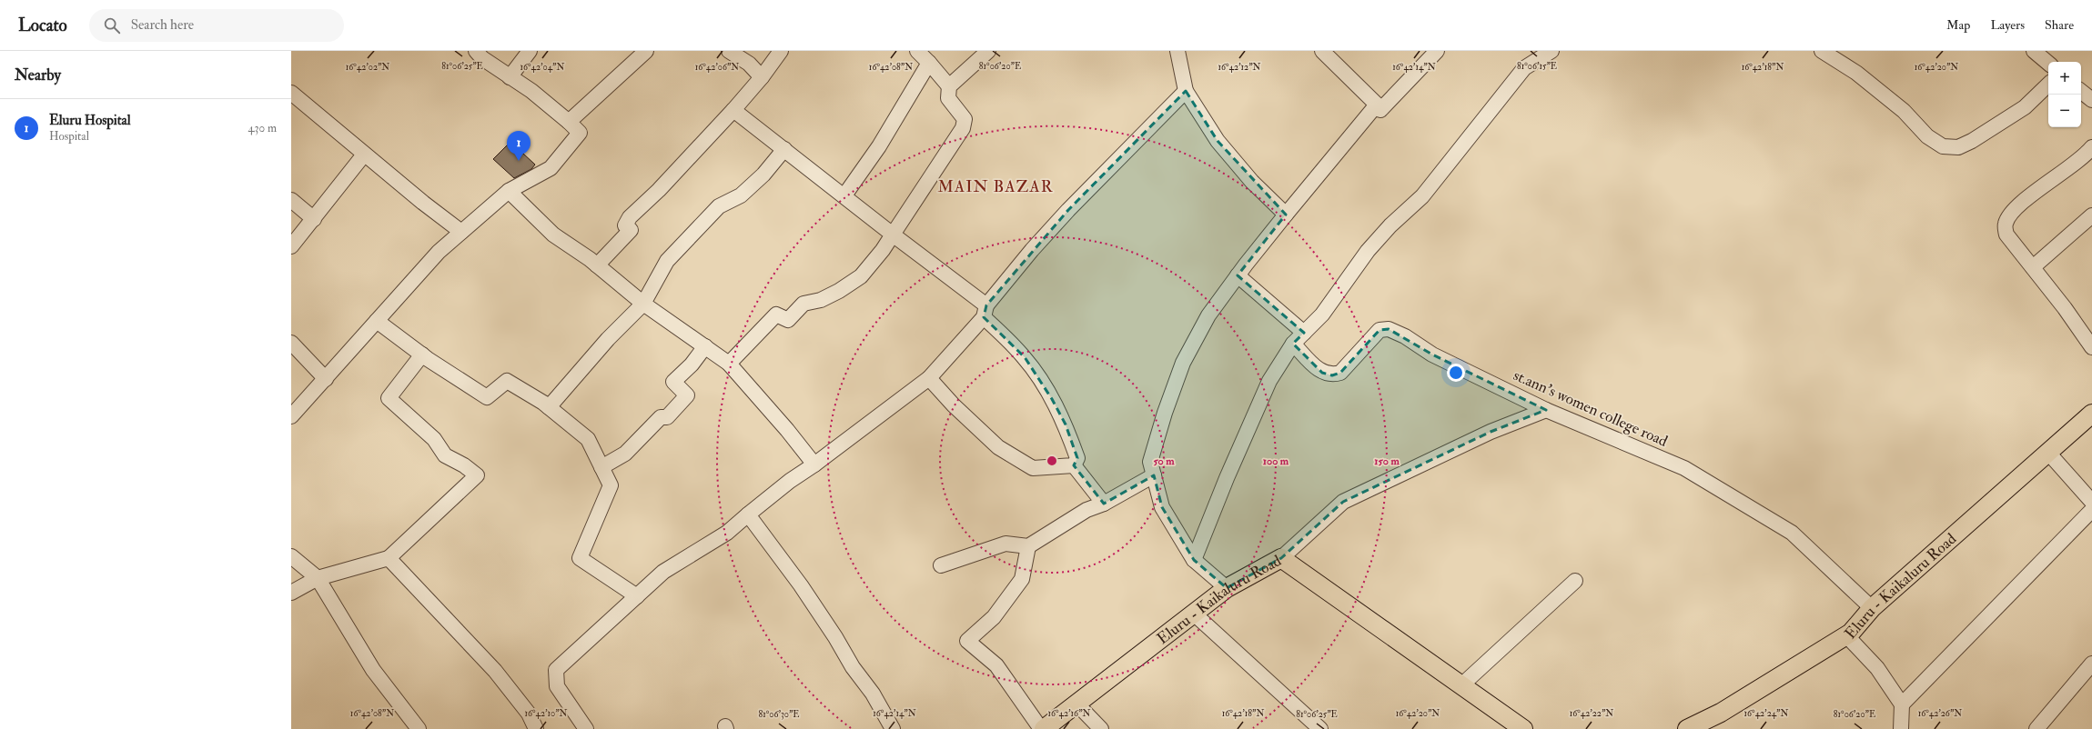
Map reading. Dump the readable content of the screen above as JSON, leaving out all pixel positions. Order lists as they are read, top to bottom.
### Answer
{
  "streets": {
    "main road": ["Eluru - Kaikaluru Road"],
    "street": ["st.ann's women college road"]
  },
  "crossings": [
    ["st.ann's women college road", "Eluru - Kaikaluru Road"]
  ],
  "districts": ["MAIN BAZAR"],
  "page": {
    "header": "Locato",
    "search": "Search here",
    "nav": ["Map", "Layers", "Share"],
    "heading": "Nearby",
    "map_buttons": ["+", "−"],
    "list": [
      {
        "mark": "1",
        "name": "Eluru Hospital",
        "note": "Hospital",
        "value": "430 m"
      }
    ],
    "pins": "1"
  },
  "coordinates": [
    "81°06'25\"E",
    "81°06'20\"E",
    "81°06'15\"E",
    "16°42'02\"N",
    "16°42'04\"N",
    "16°42'06\"N",
    "16°42'08\"N",
    "16°42'12\"N",
    "16°42'14\"N",
    "16°42'18\"N",
    "16°42'20\"N",
    "16°42'10\"N",
    "16°42'16\"N",
    "16°42'22\"N",
    "16°42'24\"N",
    "16°42'26\"N",
    "81°06'30\"E"
  ],
  "rings": ["50 m", "100 m", "150 m"]
}
